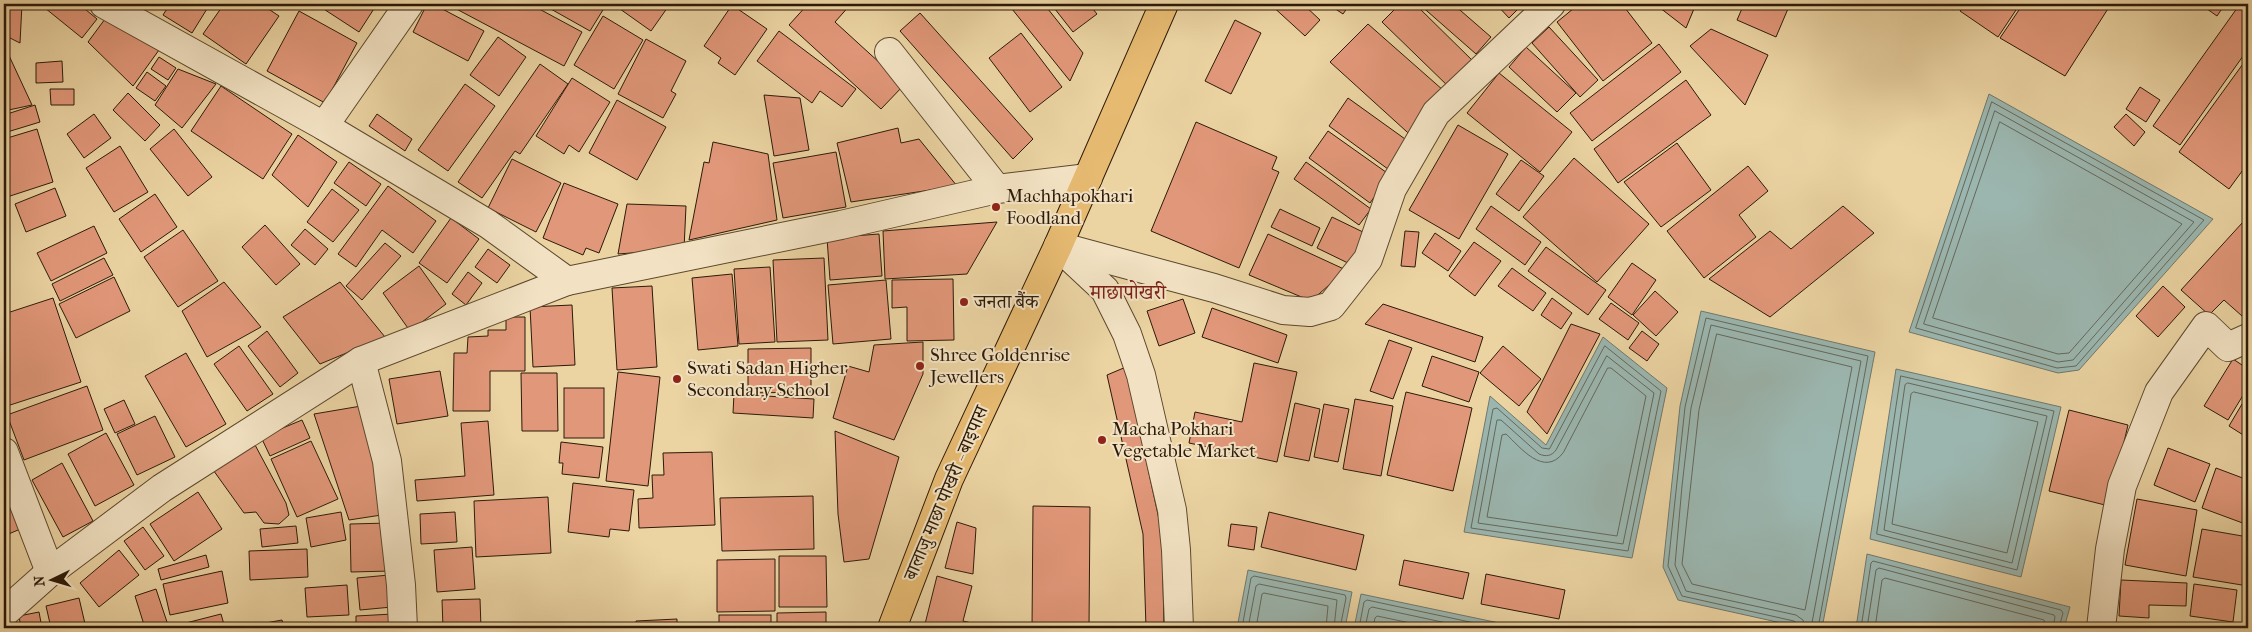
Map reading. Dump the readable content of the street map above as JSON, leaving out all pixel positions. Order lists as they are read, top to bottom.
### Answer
{
  "streets": {
    "main road": ["बालाजु माछा पोखरी - बाइपास"]
  },
  "districts": ["माछापोखरी"],
  "places": [
    "Machhapokhari Foodland",
    "जनता बैंक",
    "Shree Goldenrise Jewellers",
    "Swati Sadan Higher Secondary School",
    "Macha Pokhari Vegetable Market"
  ],
  "north": "left"
}
